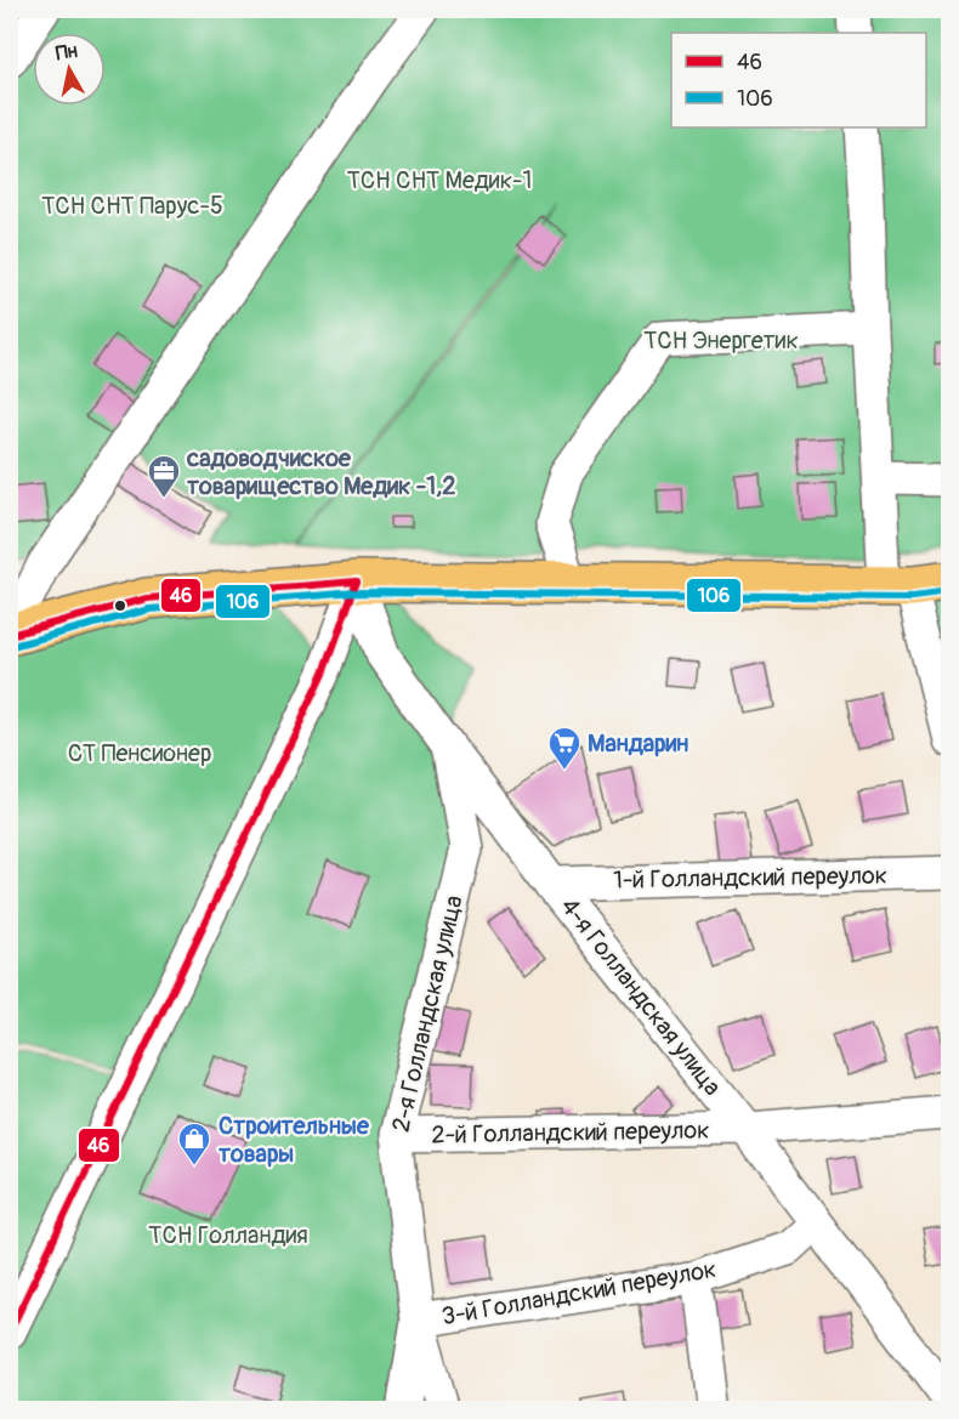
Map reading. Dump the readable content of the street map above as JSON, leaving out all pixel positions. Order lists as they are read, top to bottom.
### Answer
{
  "streets": {
    "street": [
      "1-й Голландский переулок",
      "4-я Голландская улица",
      "2-я Голландская улица",
      "2-й Голландский переулок",
      "3-й Голландский переулок"
    ]
  },
  "crossings": [
    ["1-й Голландский переулок", "4-я Голландская улица"],
    ["4-я Голландская улица", "2-я Голландская улица"],
    ["4-я Голландская улица", "2-й Голландский переулок"],
    ["4-я Голландская улица", "3-й Голландский переулок"],
    ["2-я Голландская улица", "2-й Голландский переулок"],
    ["2-я Голландская улица", "3-й Голландский переулок"]
  ],
  "parks": [
    "ТСН СНТ Медик-1",
    "ТСН СНТ Парус-5",
    "ТСН Энергетик",
    "СТ Пенсионер",
    "ТСН Голландия"
  ],
  "places": {
    "office": ["садоводчиское товарищество Медик -1,2"],
    "supermarket": ["Мандарин"],
    "shop": ["Строительные товары"]
  },
  "lines": ["transit line 46", "transit line 106"],
  "legend": ["46", "106"],
  "north": "top"
}
